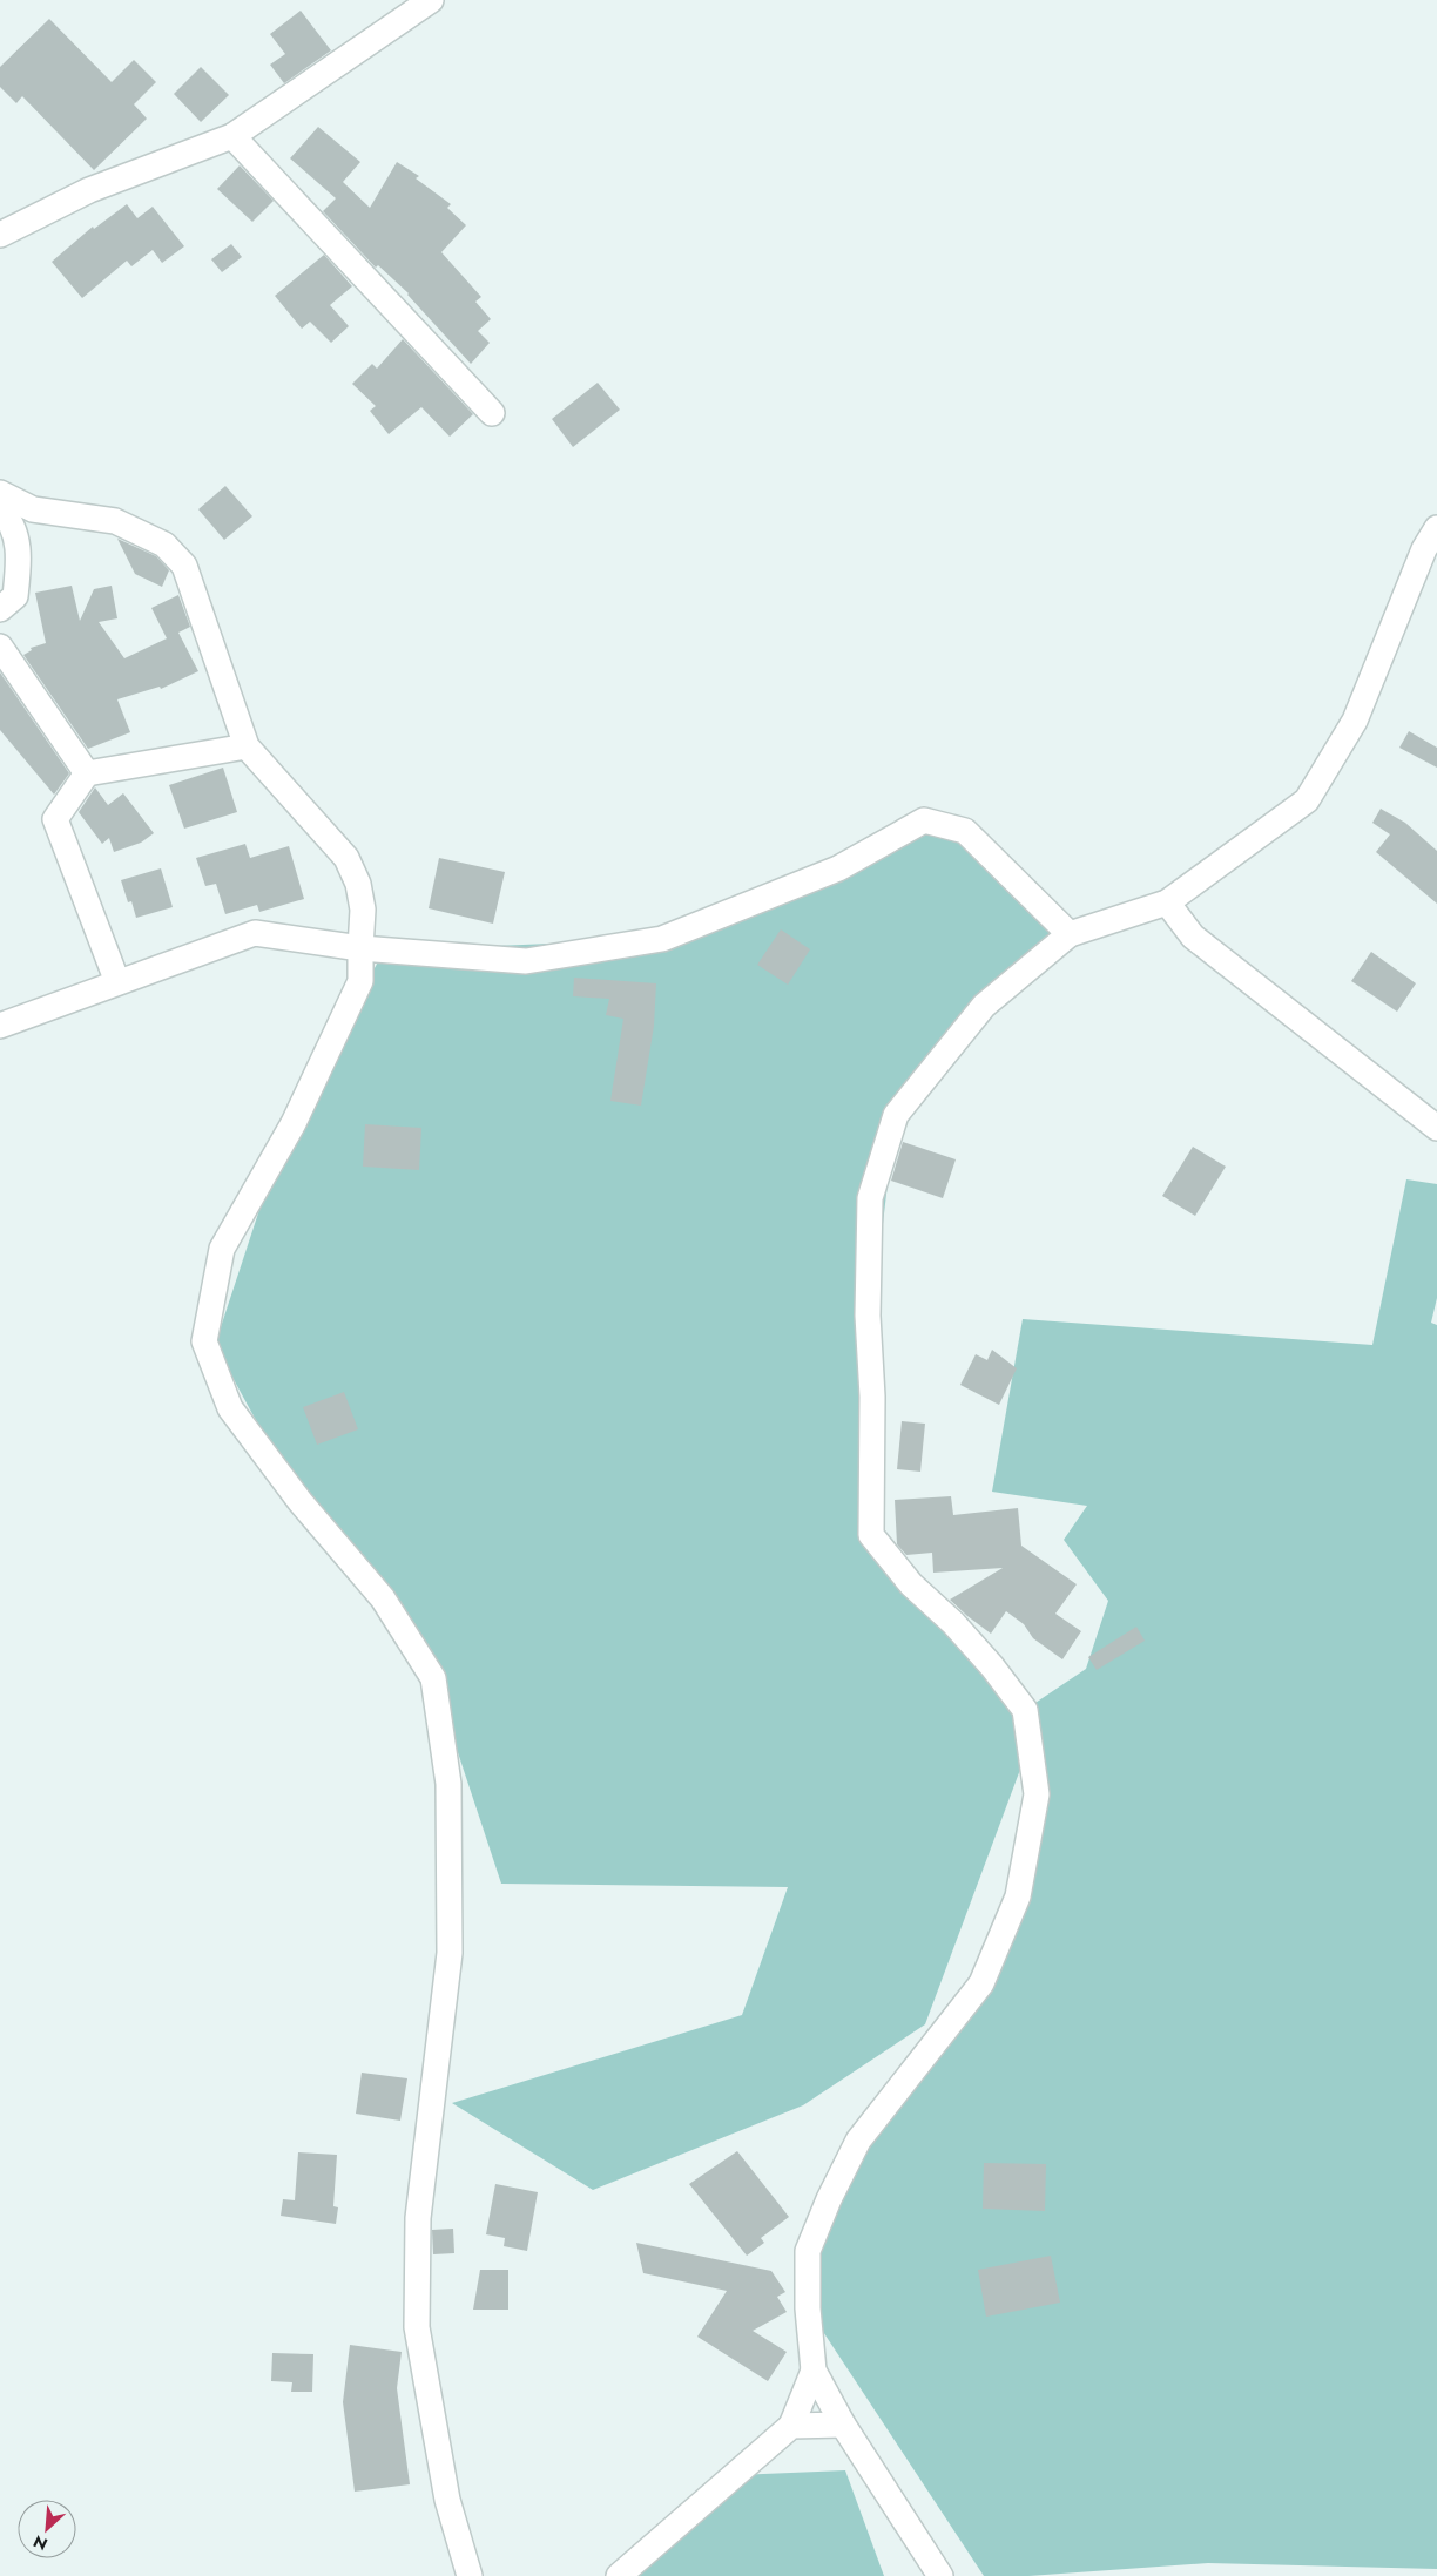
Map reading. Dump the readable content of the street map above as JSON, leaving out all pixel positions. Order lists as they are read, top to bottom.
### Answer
{
  "north": "bottom left"
}
